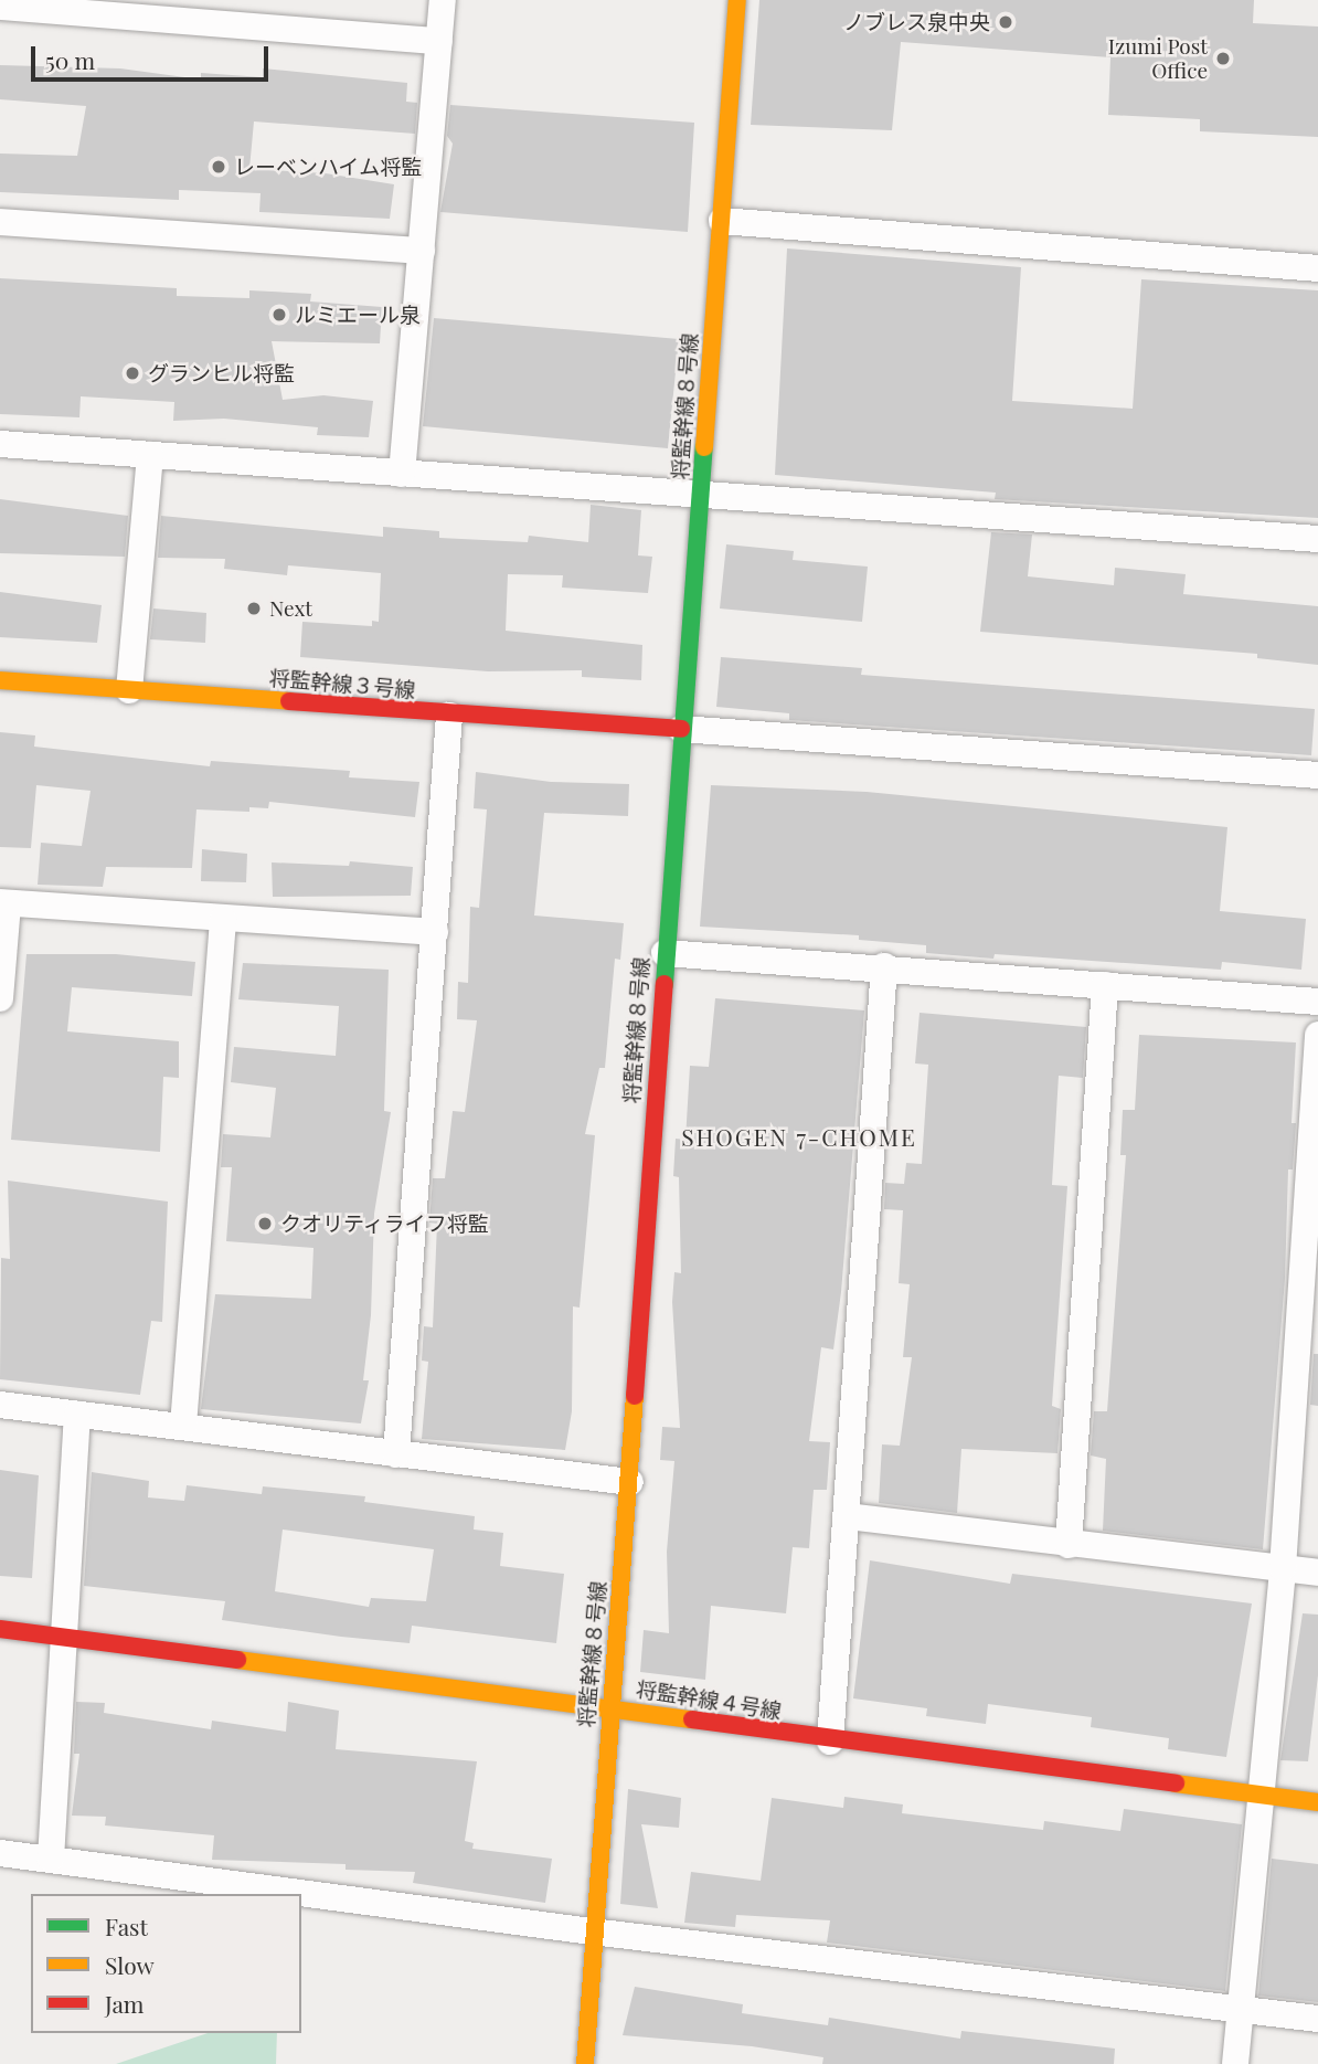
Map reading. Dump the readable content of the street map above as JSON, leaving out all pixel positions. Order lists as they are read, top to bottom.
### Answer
{
  "streets": {
    "street": ["将監幹線８号線", "将監幹線３号線", "将監幹線４号線"]
  },
  "crossings": [
    ["将監幹線８号線", "将監幹線３号線"],
    ["将監幹線８号線", "将監幹線４号線"]
  ],
  "districts": ["SHOGEN 7-CHOME"],
  "places": [
    "ノブレス泉中央",
    "Izumi Post Office",
    "レーベンハイム将監",
    "ルミエール泉",
    "グランヒル将監",
    "Next",
    "クオリティライフ将監"
  ],
  "legend": ["Fast", "Slow", "Jam"],
  "scale_bar": "50 m"
}
